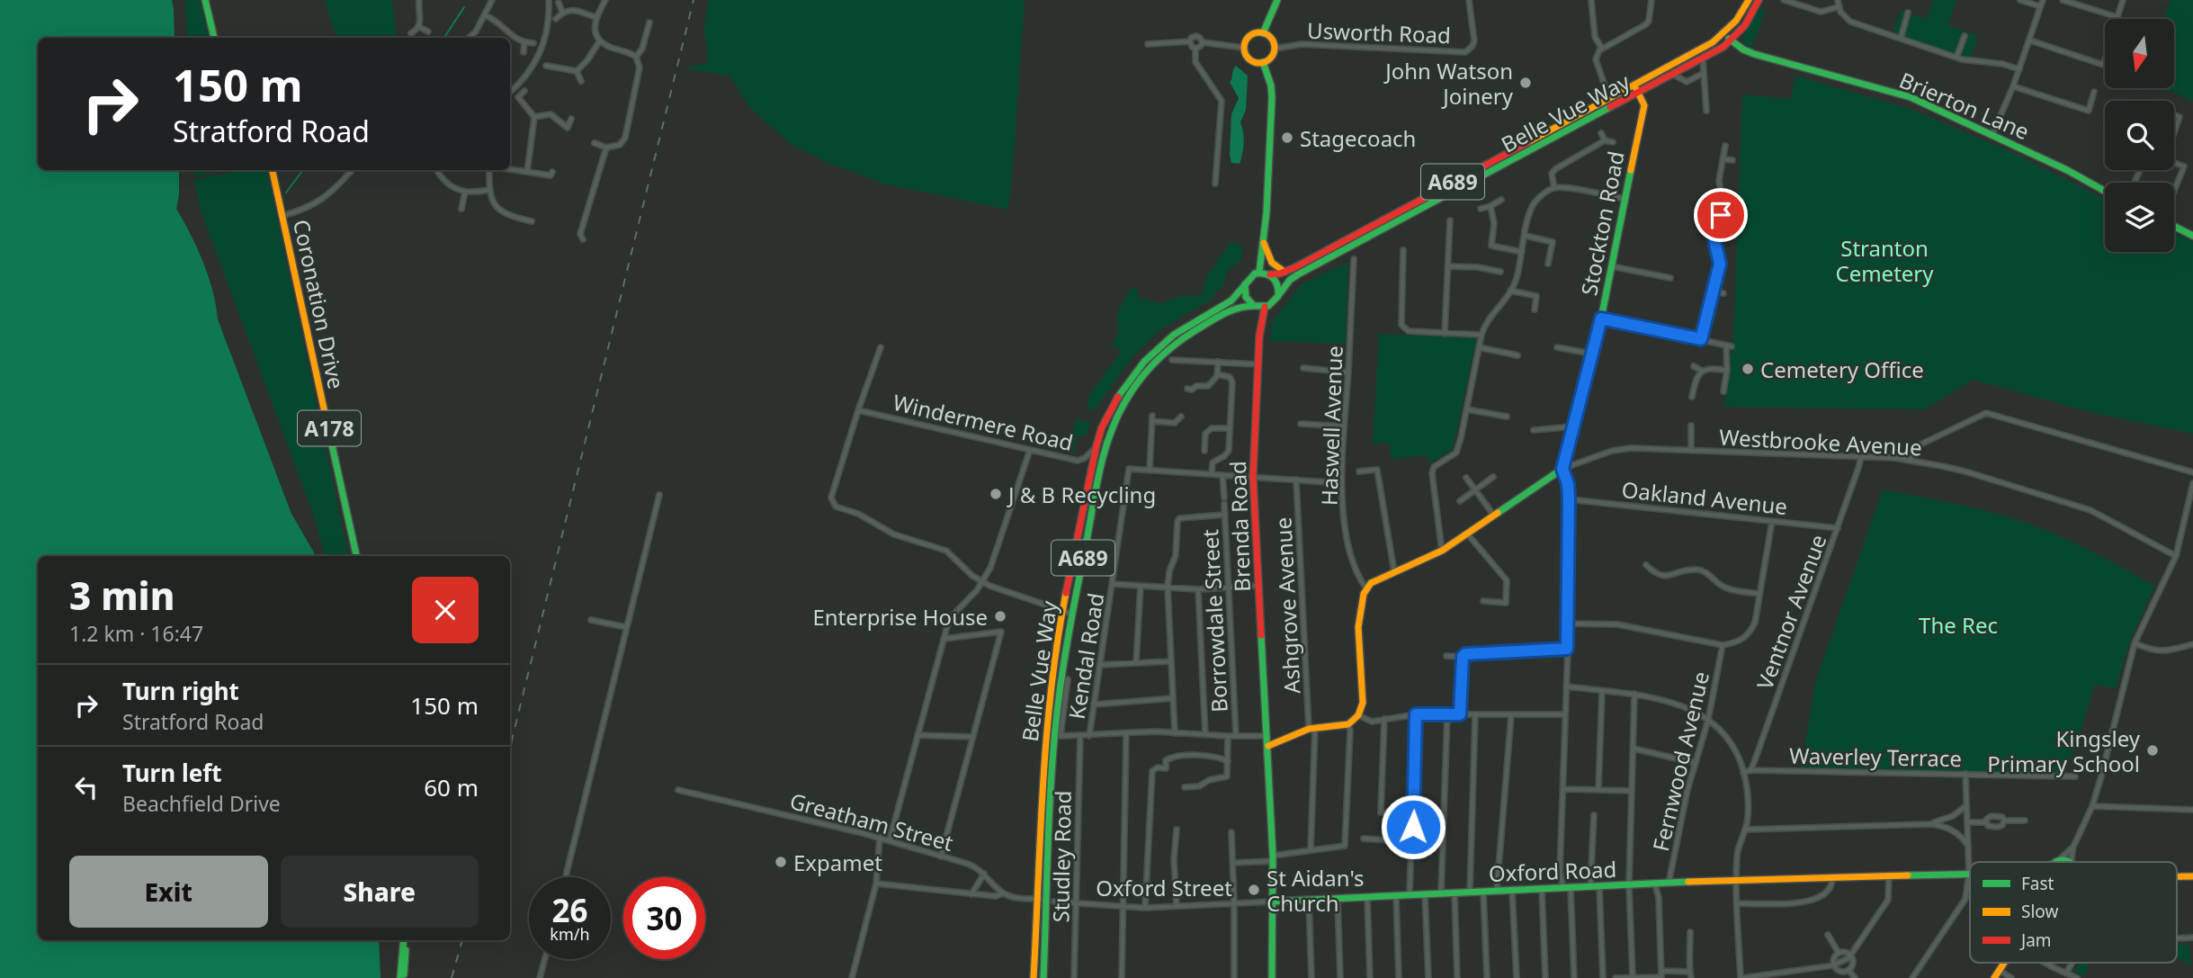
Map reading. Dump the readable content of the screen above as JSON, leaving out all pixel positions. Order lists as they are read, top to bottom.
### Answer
{
  "streets": {
    "main road": [
      "Brierton Lane",
      "Belle Vue Way",
      "A689",
      "Stockton Road",
      "Coronation Drive",
      "A178",
      "Brenda Road",
      "Oxford Road"
    ],
    "street": [
      "Usworth Road",
      "Windermere Road",
      "Haswell Avenue",
      "Westbrooke Avenue",
      "Oakland Avenue",
      "Ashgrove Avenue",
      "Ventnor Avenue",
      "Borrowdale Street",
      "Kendal Road",
      "Waverley Terrace",
      "Fernwood Avenue",
      "Greatham Street",
      "Studley Road",
      "Oxford Street"
    ]
  },
  "crossings": [
    ["Brierton Lane", "A689"],
    ["Belle Vue Way", "A689"],
    ["Belle Vue Way", "Stockton Road"],
    ["Belle Vue Way", "Windermere Road"],
    ["Belle Vue Way", "Brenda Road"],
    ["Belle Vue Way", "Oxford Street"],
    ["A689", "Stockton Road"],
    ["A689", "Brenda Road"],
    ["Stockton Road", "Westbrooke Avenue"],
    ["Westbrooke Avenue", "Ventnor Avenue"],
    ["Oakland Avenue", "Ventnor Avenue"],
    ["Ventnor Avenue", "Waverley Terrace"],
    ["Fernwood Avenue", "Oxford Road"],
    ["Studley Road", "Oxford Street"],
    ["Oxford Road", "Oxford Street"]
  ],
  "parks": ["Stranton Cemetery", "The Rec"],
  "places": [
    "John Watson Joinery",
    "Stagecoach",
    "Cemetery Office",
    "J & B Recycling",
    "Enterprise House",
    "Kingsley Primary School",
    "Expamet",
    "St Aidan's Church"
  ],
  "legend": ["Fast", "Slow", "Jam"],
  "north": "bottom",
  "page": {
    "turn": ["150 m", "Stratford Road"],
    "heading": ["3 min", "1.2 km · 16:47"],
    "list": [
      {
        "name": "Turn right",
        "note": "Stratford Road",
        "value": "150 m"
      },
      {
        "name": "Turn left",
        "note": "Beachfield Drive",
        "value": "60 m"
      }
    ],
    "buttons": ["Exit", "Share"],
    "speed": "26 km/h",
    "limit": "30"
  }
}
